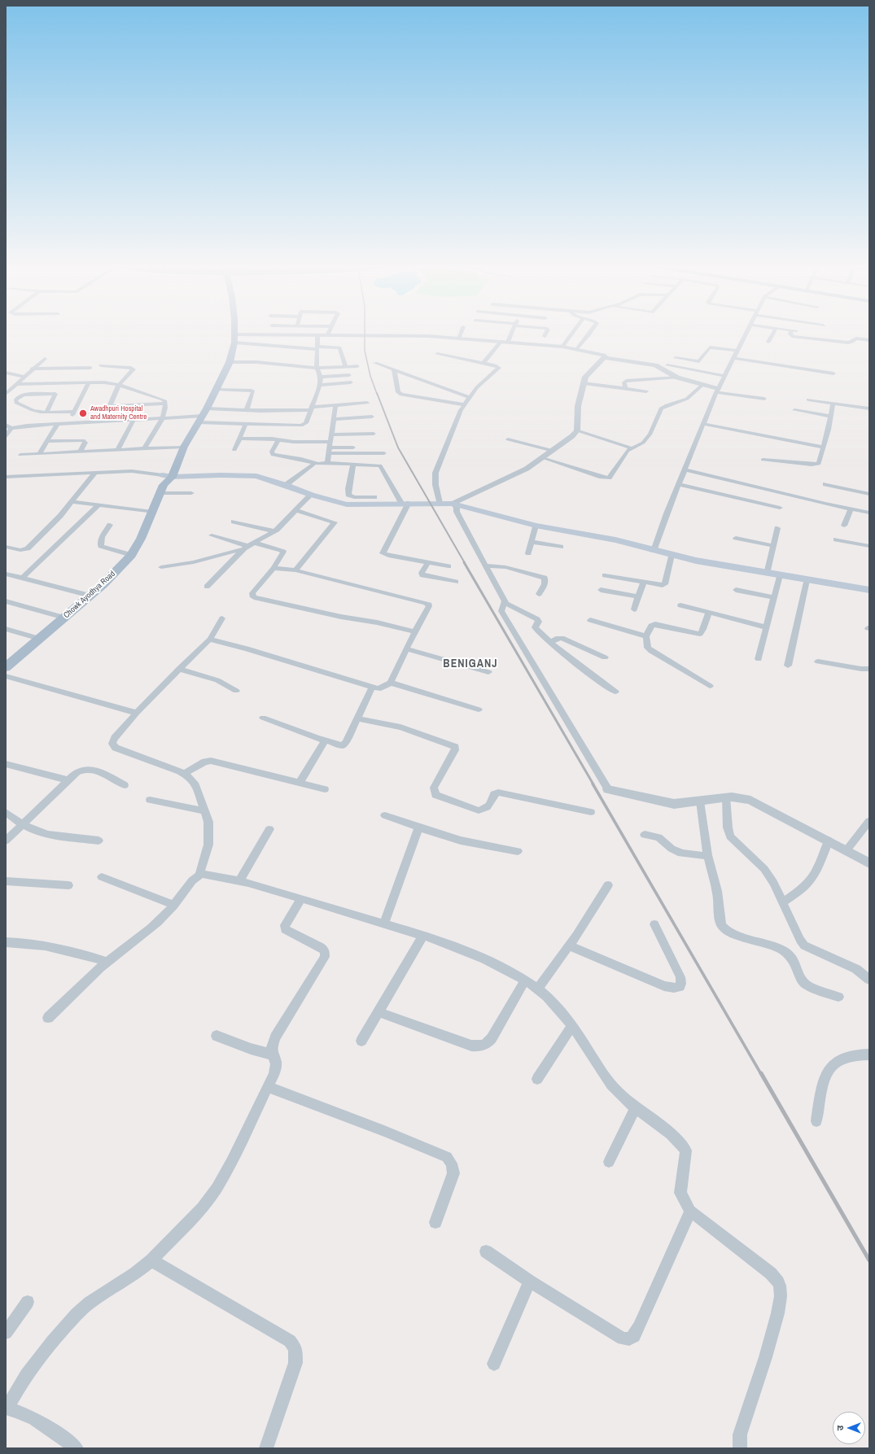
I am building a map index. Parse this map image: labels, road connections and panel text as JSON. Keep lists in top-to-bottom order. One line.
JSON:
{"streets":{"main road":["Chowk Ayodhya Road"]},"districts":["BENIGANJ"],"places":["Awadhpuri Hospital and Maternity Centre"],"north":"left"}
